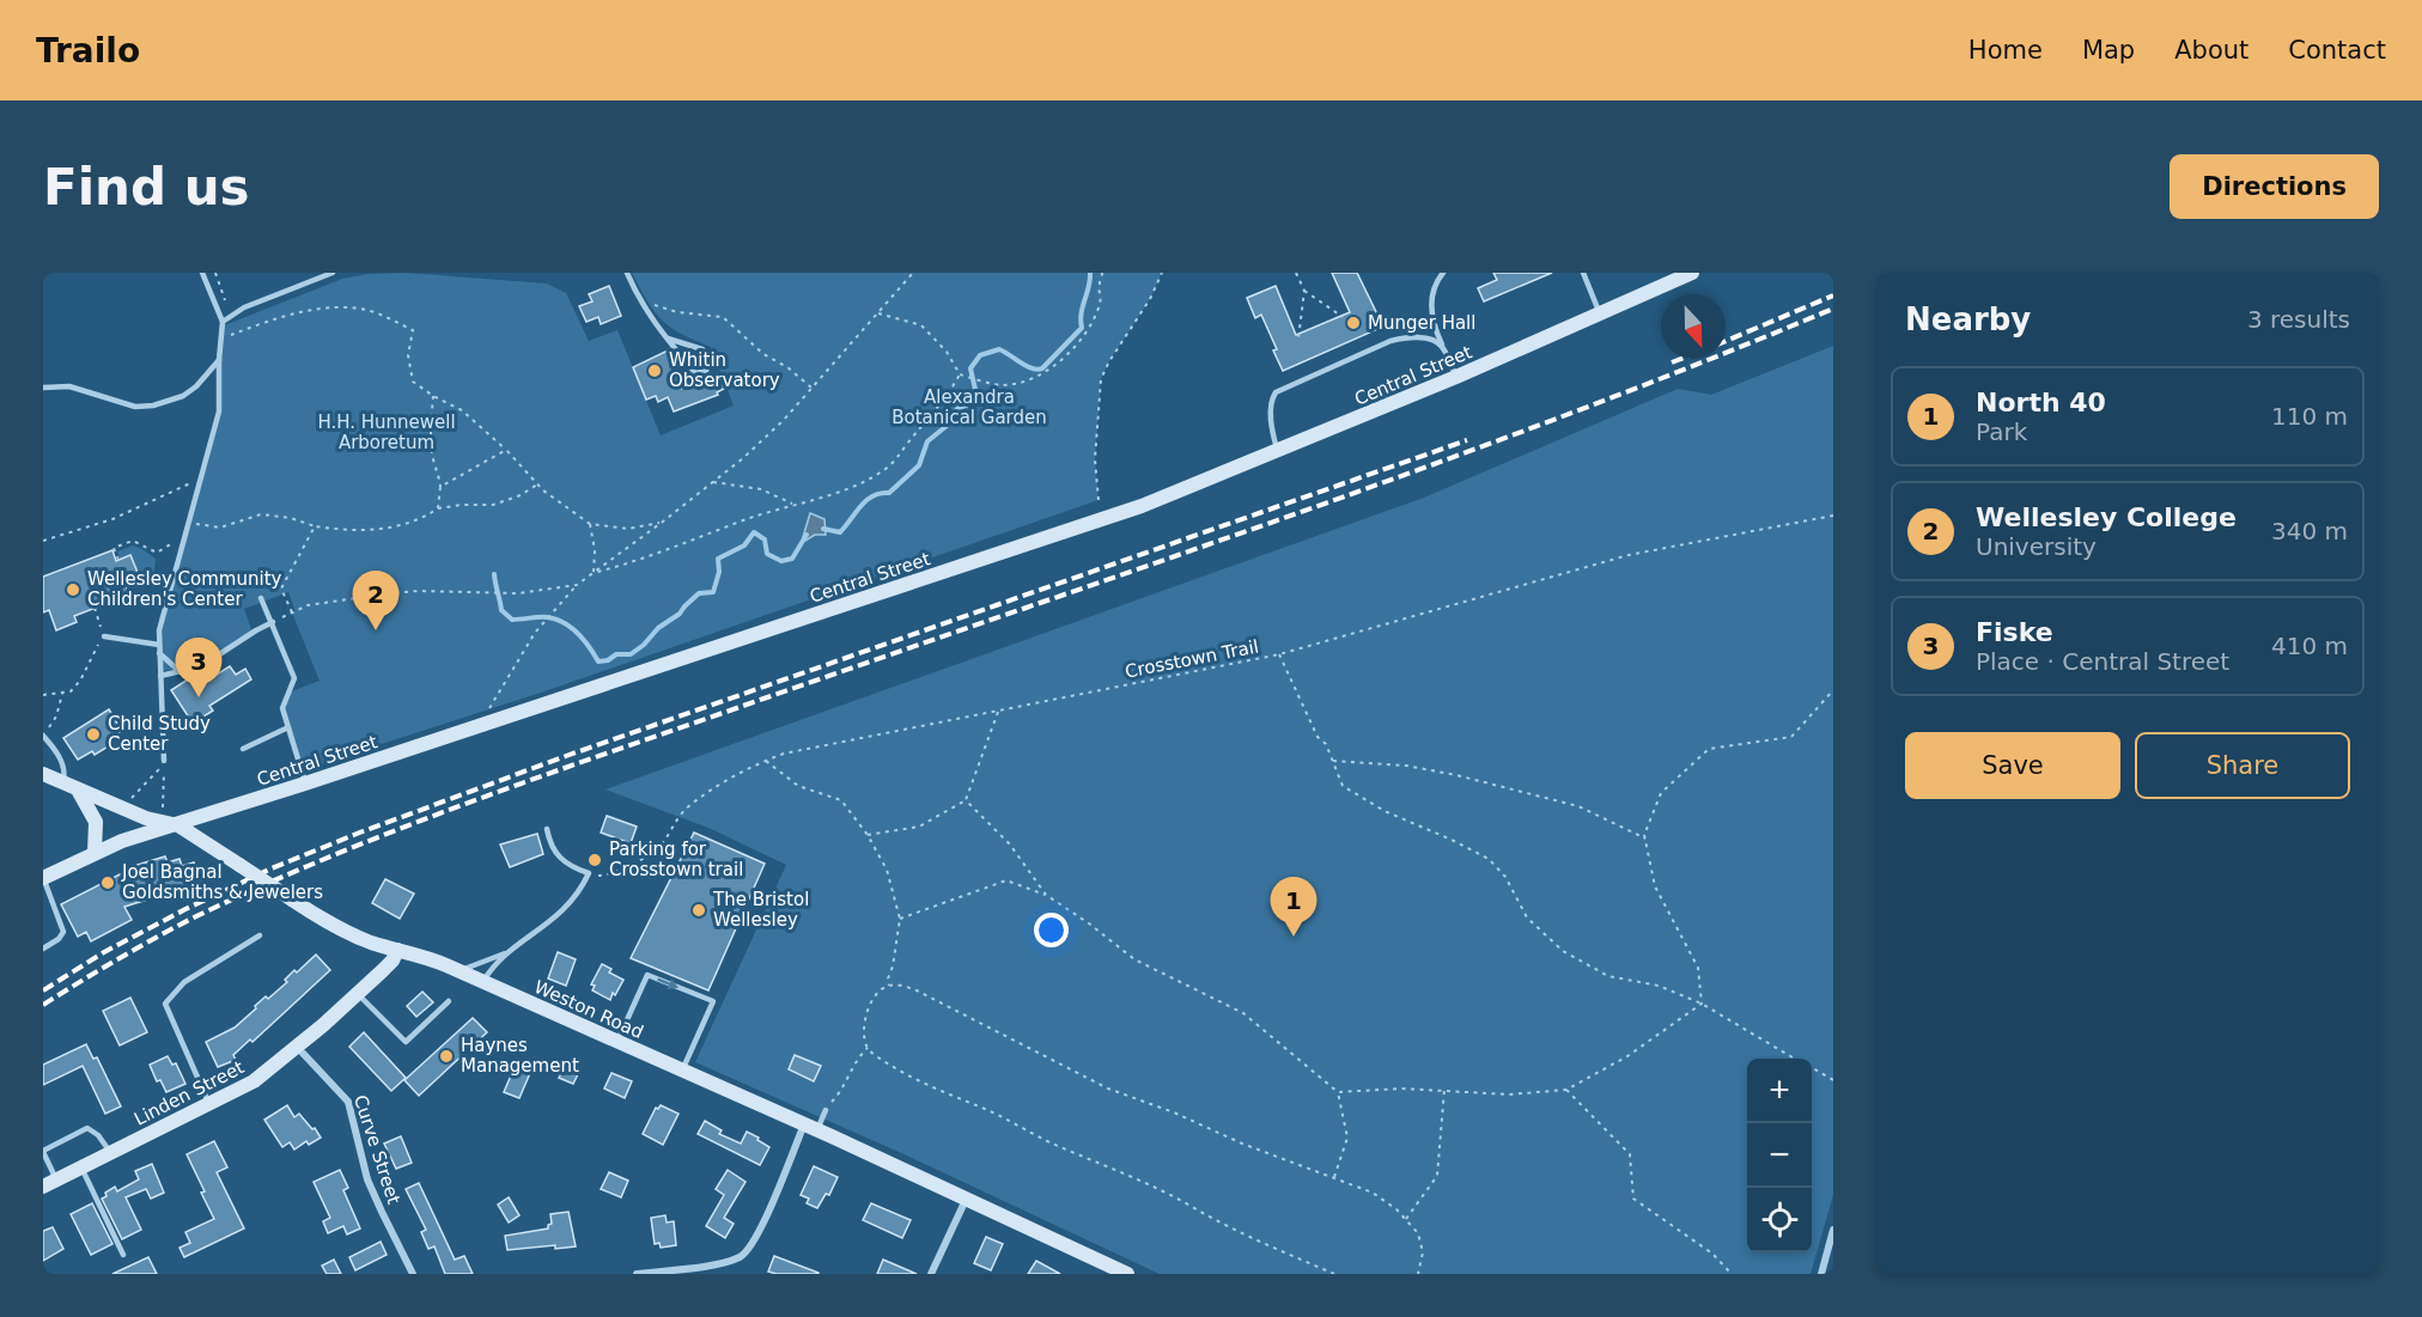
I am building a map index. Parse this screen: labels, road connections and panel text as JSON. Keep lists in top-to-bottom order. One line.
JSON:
{"streets":{"main road":["Central Street","Weston Road","Linden Street"],"street":["Curve Street"],"path":["Crosstown Trail"]},"crossings":[["Central Street","Weston Road"],["Weston Road","Linden Street"],["Linden Street","Curve Street"]],"parks":["Alexandra Botanical Garden","H.H. Hunnewell Arboretum"],"places":["Munger Hall","Whitin Observatory","Wellesley Community Children's Center","Child Study Center","Parking for Crosstown trail","Joel Bagnal Goldsmiths & Jewelers","The Bristol Wellesley","Haynes Management"],"north":"bottom","page":{"header":"Trailo","nav":["Home","Map","About","Contact"],"buttons":["Directions",["Save","Share"]],"title":"Find us","heading":["Nearby","3 results"],"list":[{"mark":"1","name":"North 40","note":"Park","value":"110 m"},{"mark":"2","name":"Wellesley College","note":"University","value":"340 m"},{"mark":"3","name":"Fiske","note":"Place · Central Street","value":"410 m"}],"pins":["2","3","1"],"map_buttons":["+","−"]}}
